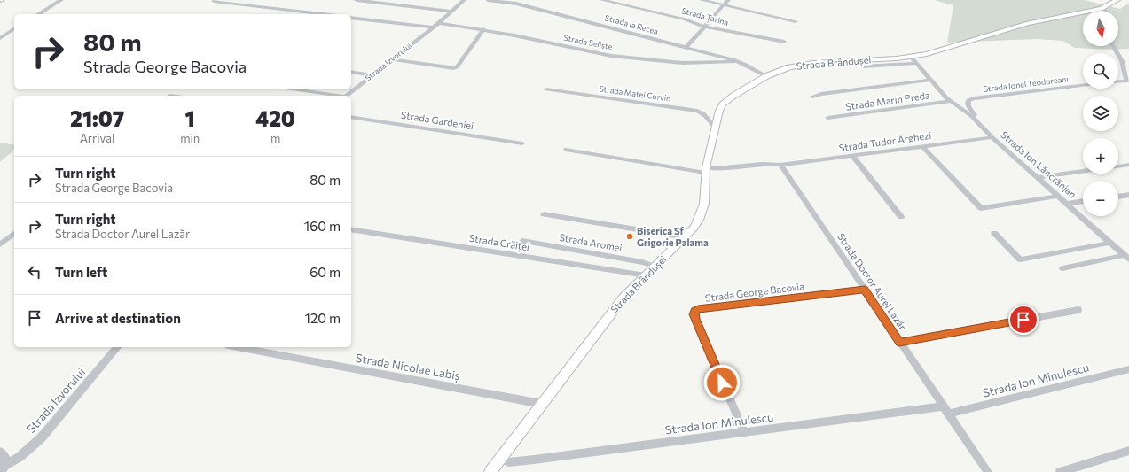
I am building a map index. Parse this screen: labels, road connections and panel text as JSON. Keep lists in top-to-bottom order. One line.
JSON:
{"streets":{"main road":["Strada Brândușei"],"street":["Strada Țarina","Strada la Recea","Strada Seliște","Strada Izvorului","Strada Ionel Teodoreanu","Strada Matei Corvin","Strada Marin Preda","Strada Gardeniei","Strada Tudor Arghezi","Strada Ion Lăncrănjan","Strada Crăiței","Strada Aromei","Strada Doctor Aurel Lazăr","Strada George Bacovia","Strada Nicolae Labiș","Strada Ion Minulescu"]},"crossings":[["Strada la Recea","Strada Seliște"],["Strada la Recea","Strada Brândușei"],["Strada Seliște","Strada Izvorului"],["Strada Brândușei","Strada Matei Corvin"],["Strada Brândușei","Strada Ion Lăncrănjan"],["Strada Brândușei","Strada Crăiței"],["Strada Brândușei","Strada Aromei"],["Strada Brândușei","Strada Nicolae Labiș"],["Strada Brândușei","Strada Ion Minulescu"],["Strada Ionel Teodoreanu","Strada Ion Lăncrănjan"],["Strada Marin Preda","Strada Ion Lăncrănjan"],["Strada Tudor Arghezi","Strada Ion Lăncrănjan"],["Strada Tudor Arghezi","Strada Doctor Aurel Lazăr"],["Strada Doctor Aurel Lazăr","Strada George Bacovia"],["Strada Doctor Aurel Lazăr","Strada Ion Minulescu"],["Strada George Bacovia","Strada Ion Minulescu"]],"places":["Biserica Sf Grigorie Palama"],"north":"bottom","page":{"map_buttons":["+","−"],"turn":["80 m","Strada George Bacovia"],"eta":["21:07","Arrival","1","min","420","m"],"list":[{"name":"Turn right","note":"Strada George Bacovia","value":"80 m"},{"name":"Turn right","note":"Strada Doctor Aurel Lazăr","value":"160 m"},{"name":"Turn left","value":"60 m"},{"name":"Arrive at destination","value":"120 m"}]}}
